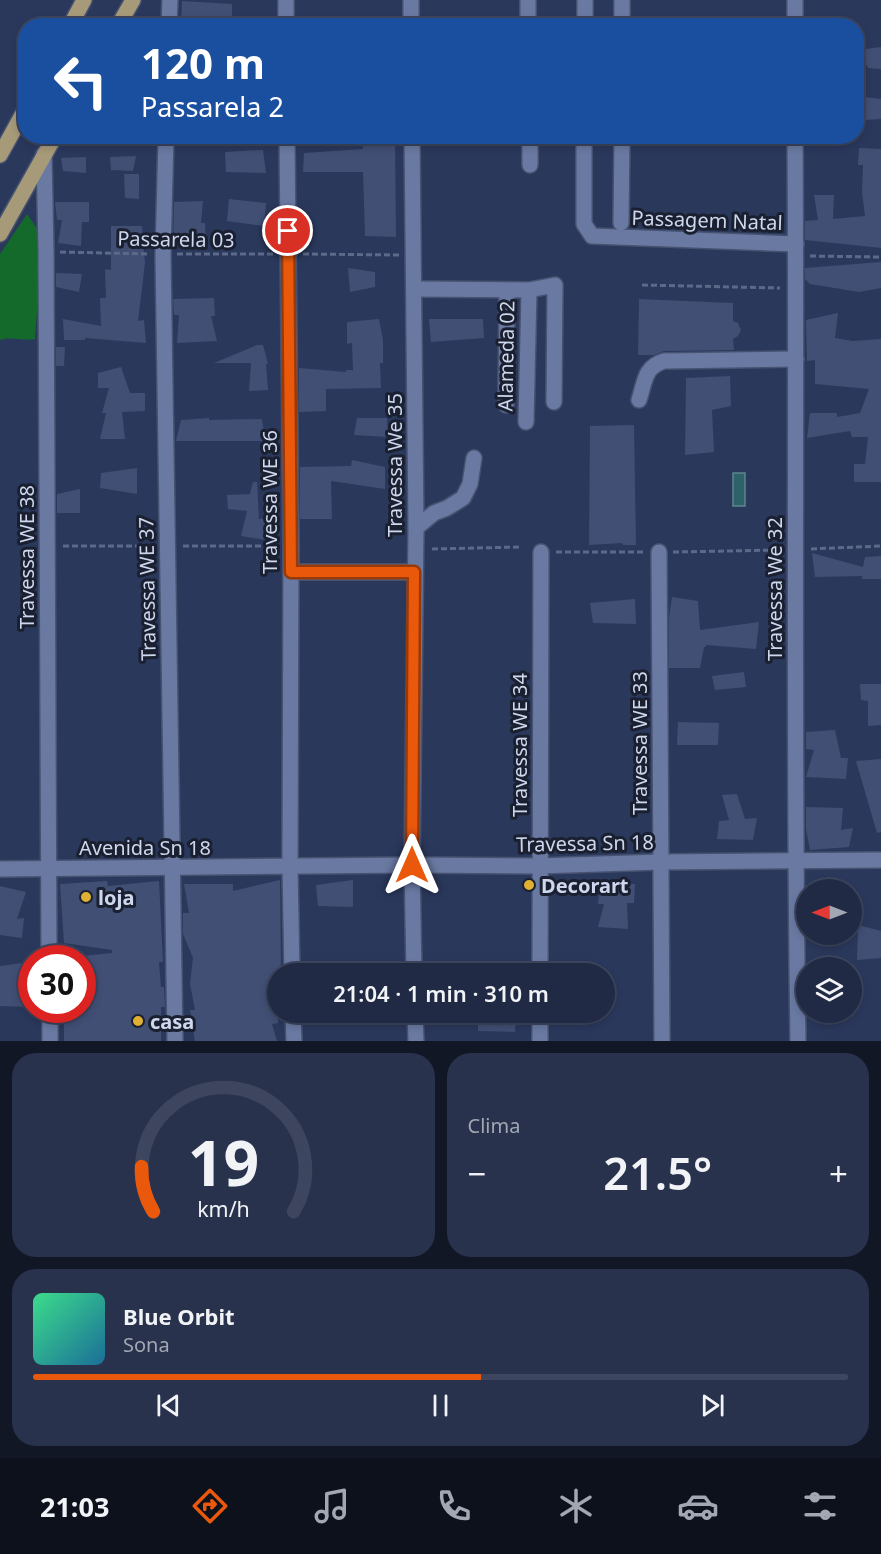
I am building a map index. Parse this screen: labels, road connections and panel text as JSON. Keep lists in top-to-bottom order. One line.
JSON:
{"streets":{"street":["Passagem Natal","Alameda 02","Travessa We 35","Travessa WE 36","Travessa WE 38","Travessa WE 37","Travessa We 32","Travessa WE 33","Travessa WE 34","Travessa Sn 18","Avenida Sn 18"],"path":["Passarela 03"]},"crossings":[["Passagem Natal","Travessa We 32"],["Passarela 03","Travessa We 35"],["Passarela 03","Travessa WE 36"],["Passarela 03","Travessa WE 38"],["Passarela 03","Travessa WE 37"],["Travessa We 35","Travessa Sn 18"],["Travessa WE 36","Travessa Sn 18"],["Travessa WE 36","Avenida Sn 18"],["Travessa WE 38","Avenida Sn 18"],["Travessa WE 37","Avenida Sn 18"],["Travessa We 32","Travessa Sn 18"],["Travessa WE 33","Travessa Sn 18"],["Travessa WE 34","Travessa Sn 18"],["Travessa Sn 18","Avenida Sn 18"]],"places":["Decorart","loja","casa"],"north":"left","page":{"turn":["120 m","Passarela 2"],"limit":"30","trip":"21:04 · 1 min · 310 m","tile":"Clima","heat":["−","21.5°","+"],"song":["Blue Orbit","Sona"],"tabs":"21:03","gauge":["19","km/h"]}}
